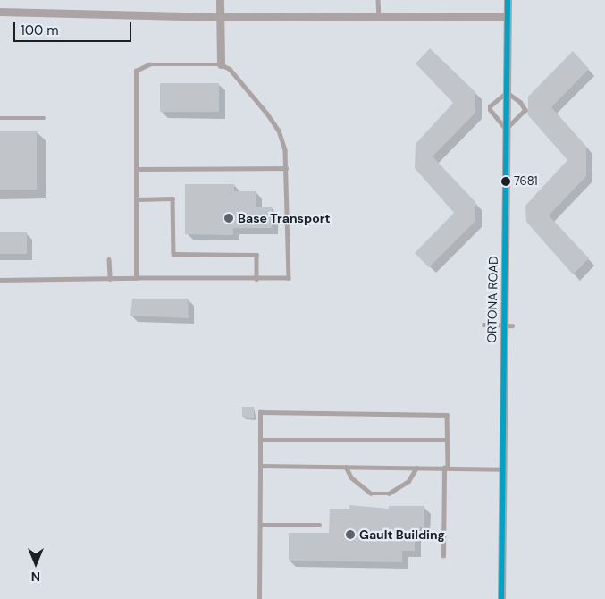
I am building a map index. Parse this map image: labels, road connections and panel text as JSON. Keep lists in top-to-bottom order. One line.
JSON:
{"streets":{"street":["ORTONA ROAD"]},"places":["7681","Base Transport","Gault Building"],"scale_bar":"100 m","north":"bottom"}
